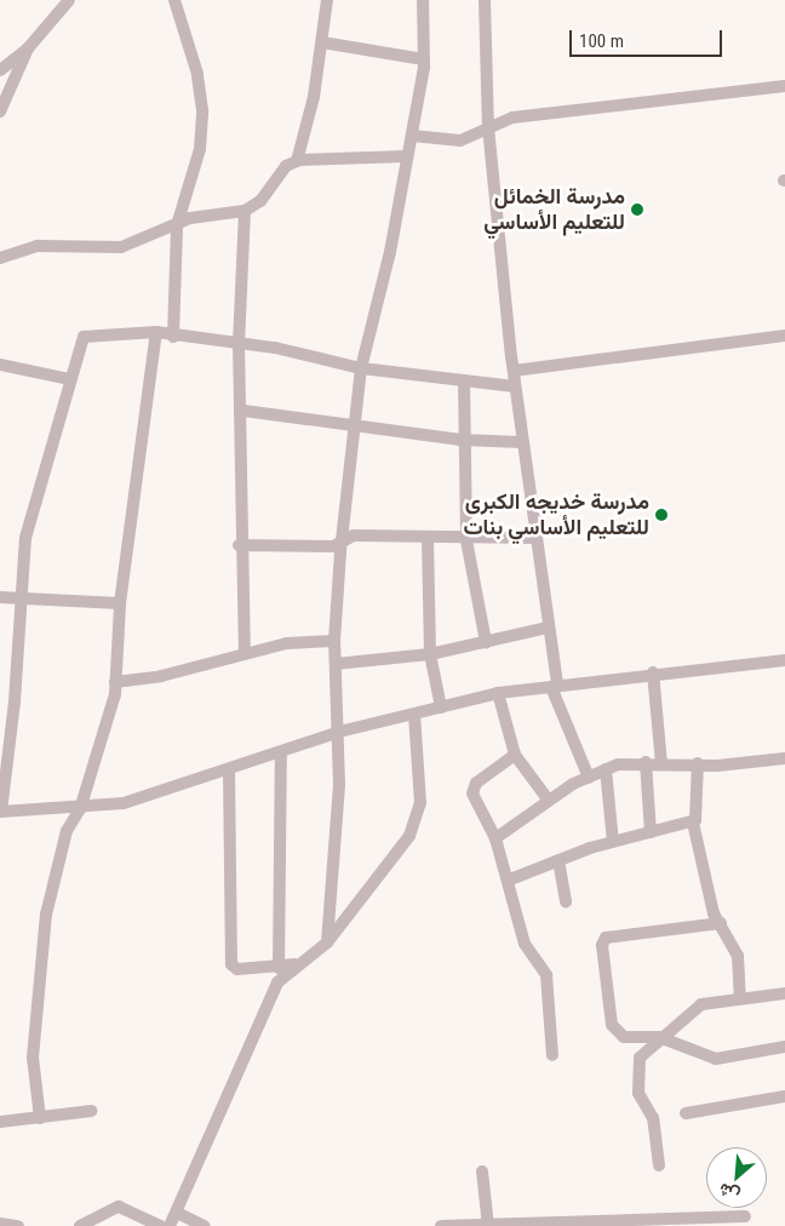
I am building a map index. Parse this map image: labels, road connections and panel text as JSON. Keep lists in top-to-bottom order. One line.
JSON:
{"places":["مدرسة الخمائل للتعليم الأساسي","مدرسة خديجه الكبرى للتعليم الأساسي بنات"],"scale_bar":"100 m","north":"bottom left"}
